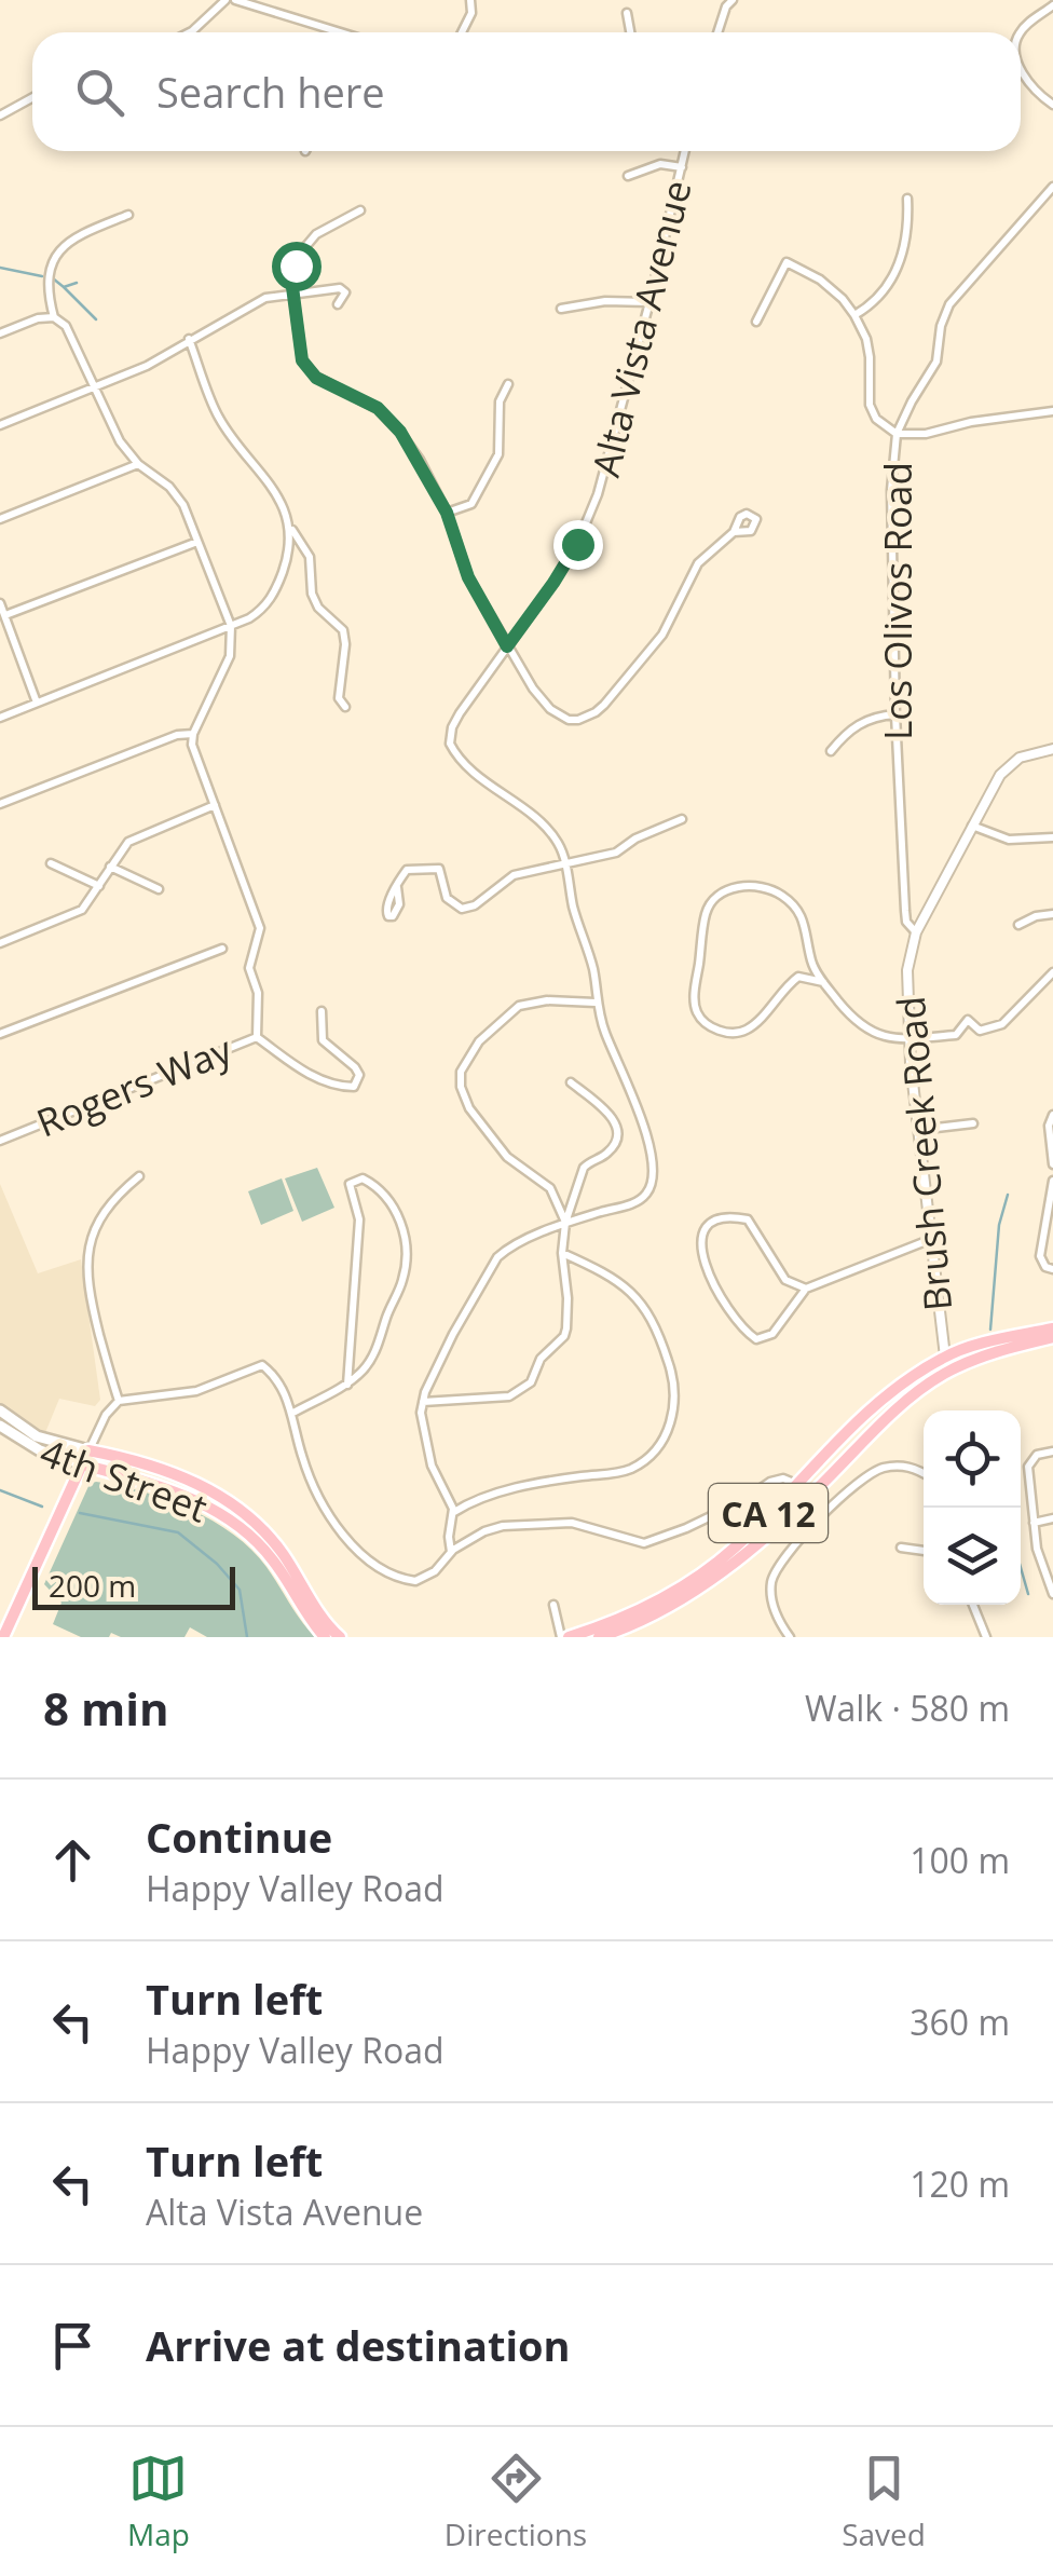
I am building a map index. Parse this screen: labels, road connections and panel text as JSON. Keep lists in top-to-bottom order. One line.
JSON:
{"streets":{"main road":["4th Street","CA 12"],"street":["Alta Vista Avenue","Los Olivos Road","Rogers Way","Brush Creek Road"]},"crossings":[["Los Olivos Road","Brush Creek Road"],["Brush Creek Road","CA 12"]],"scale_bar":"200 m","page":{"search":"Search here","scale":"200 m","heading":["8 min","Walk · 580 m"],"list":[["Continue","Happy Valley Road","100 m"],["Turn left","Happy Valley Road","360 m"],["Turn left","Alta Vista Avenue","120 m"],"Arrive at destination"],"nav":["Map","Directions","Saved"]}}
